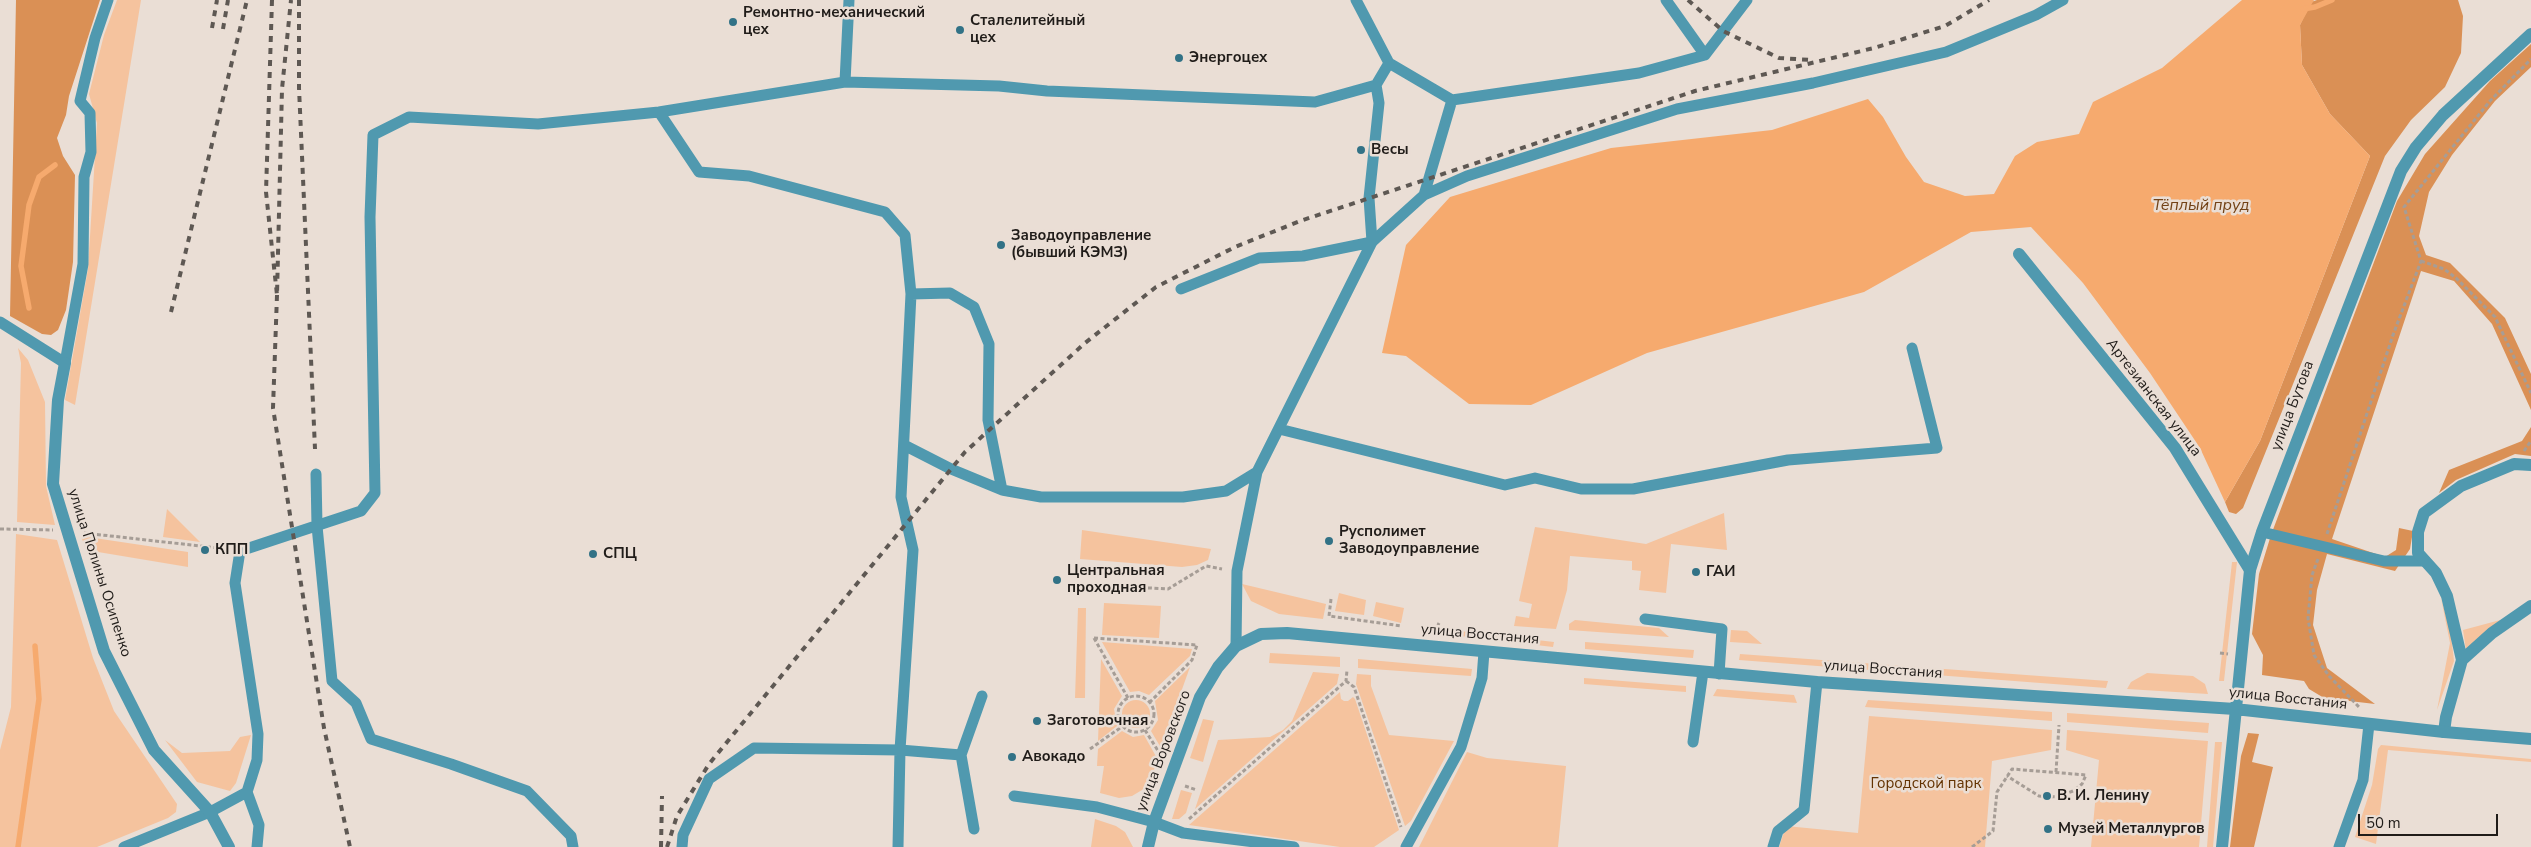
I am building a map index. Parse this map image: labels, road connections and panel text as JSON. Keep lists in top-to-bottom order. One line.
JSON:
{"streets":{"street":["Артезианская улица","улица Бутова","улица Полины Осипенко","улица Восстания","улица Воровского"]},"crossings":[["Артезианская улица","улица Бутова"],["улица Бутова","улица Восстания"],["улица Восстания","улица Воровского"]],"water":["Тёплый пруд"],"parks":["Городской парк"],"places":["Ремонтно-механический цех","Сталелитейный цех","Энергоцех","Весы","Заводоуправление (бывший КЭМЗ)","Русполимет Заводоуправление","КПП","СПЦ","ГАИ","Центральная проходная","Заготовочная","Авокадо","В. И. Ленину","Музей Металлургов"],"scale_bar":"50 m"}
